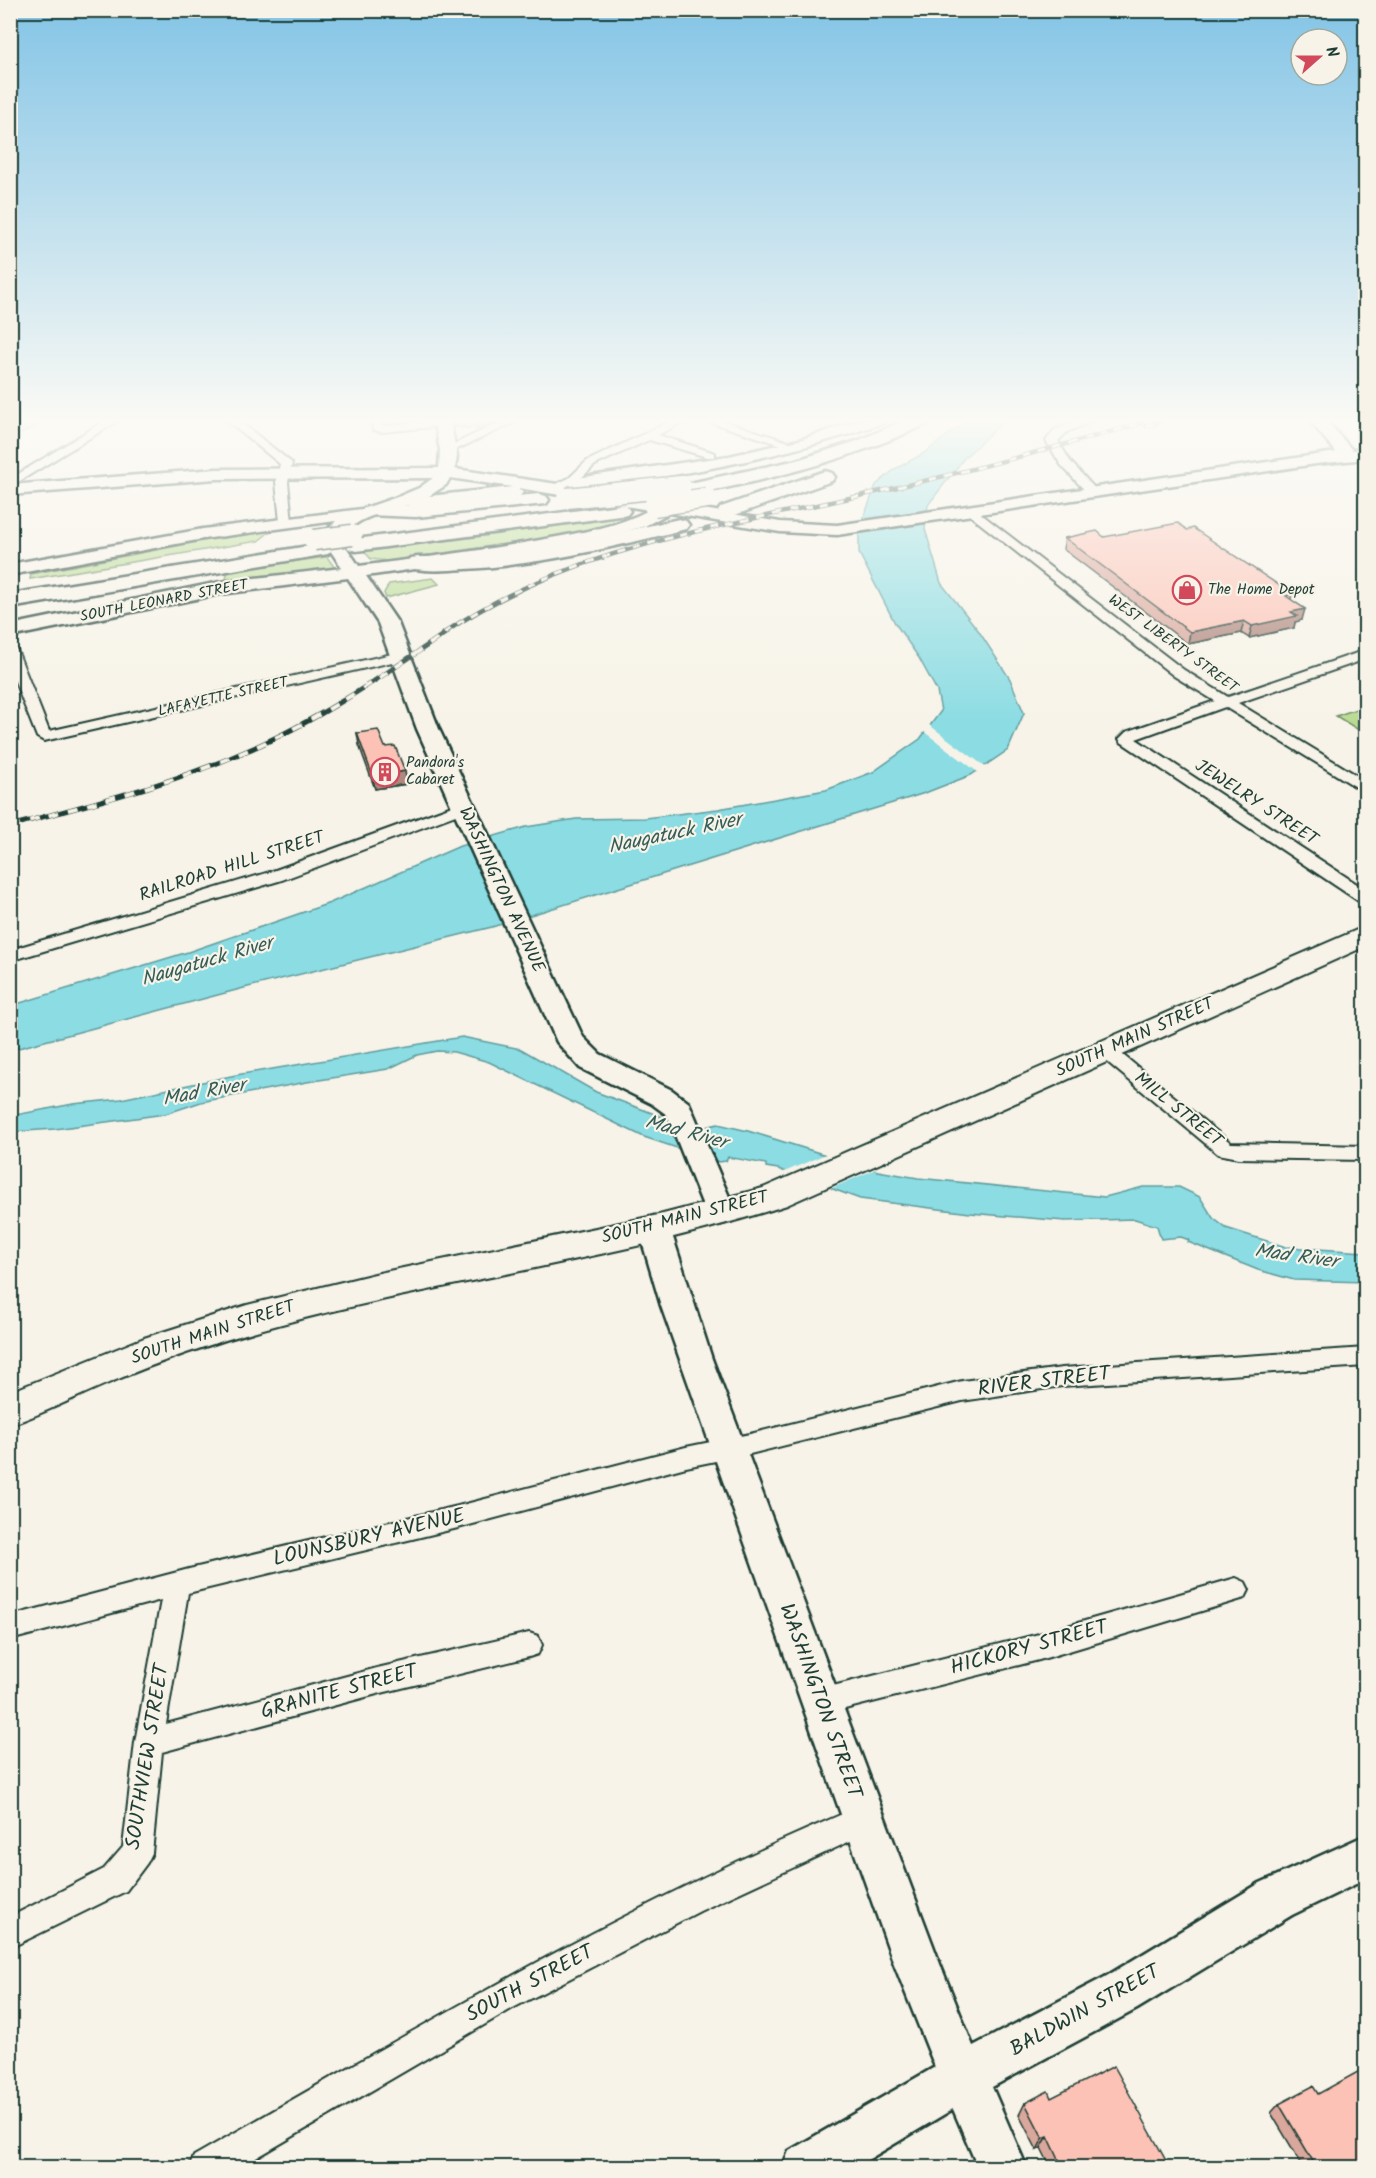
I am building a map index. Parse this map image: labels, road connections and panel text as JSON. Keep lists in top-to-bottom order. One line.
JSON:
{"streets":{"main road":["SOUTH LEONARD STREET","WASHINGTON AVENUE","SOUTH MAIN STREET","WASHINGTON STREET","BALDWIN STREET"],"street":["WEST LIBERTY STREET","LAFAYETTE STREET","JEWELRY STREET","RAILROAD HILL STREET","MILL STREET","RIVER STREET","LOUNSBURY AVENUE","HICKORY STREET","GRANITE STREET","SOUTHVIEW STREET","SOUTH STREET"]},"crossings":[["SOUTH LEONARD STREET","WASHINGTON AVENUE"],["WEST LIBERTY STREET","JEWELRY STREET"],["LAFAYETTE STREET","WASHINGTON AVENUE"],["RAILROAD HILL STREET","WASHINGTON AVENUE"],["WASHINGTON AVENUE","SOUTH MAIN STREET"],["SOUTH MAIN STREET","MILL STREET"],["SOUTH MAIN STREET","WASHINGTON STREET"],["RIVER STREET","LOUNSBURY AVENUE"],["RIVER STREET","WASHINGTON STREET"],["LOUNSBURY AVENUE","WASHINGTON STREET"],["LOUNSBURY AVENUE","SOUTHVIEW STREET"],["HICKORY STREET","WASHINGTON STREET"],["GRANITE STREET","SOUTHVIEW STREET"],["WASHINGTON STREET","SOUTH STREET"],["WASHINGTON STREET","BALDWIN STREET"]],"water":["Naugatuck River","Mad River"],"places":{"shop":["The Home Depot"],"building":["Pandora's Cabaret"]},"north":"right"}
